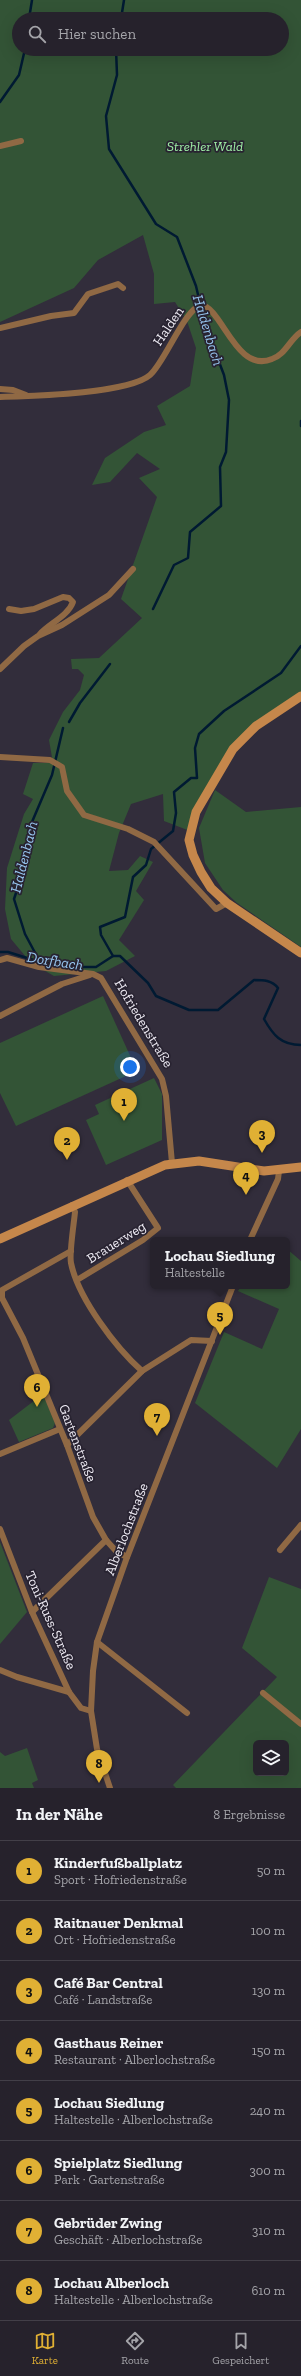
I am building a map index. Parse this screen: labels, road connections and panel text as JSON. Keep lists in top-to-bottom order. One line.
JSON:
{"streets":{"street":["Halden","Hofriedenstraße","Brauerweg","Gartenstraße","Alberlochstraße","Toni-Russ-Straße"]},"crossings":[["Gartenstraße","Alberlochstraße"],["Alberlochstraße","Toni-Russ-Straße"]],"water":["Haldenbach","Dorfbach"],"parks":["Strehler Wald"],"page":{"search":"Hier suchen","pins":["1","3","2","4","5","6","7","8"],"popup":["Lochau Siedlung","Haltestelle"],"heading":["In der Nähe","8 Ergebnisse"],"list":[{"mark":"1","name":"Kinderfußballplatz","note":"Sport · Hofriedenstraße","value":"50 m"},{"mark":"2","name":"Raitnauer Denkmal","note":"Ort · Hofriedenstraße","value":"100 m"},{"mark":"3","name":"Café Bar Central","note":"Café · Landstraße","value":"130 m"},{"mark":"4","name":"Gasthaus Reiner","note":"Restaurant · Alberlochstraße","value":"150 m"},{"mark":"5","name":"Lochau Siedlung","note":"Haltestelle · Alberlochstraße","value":"240 m"},{"mark":"6","name":"Spielplatz Siedlung","note":"Park · Gartenstraße","value":"300 m"},{"mark":"7","name":"Gebrüder Zwing","note":"Geschäft · Alberlochstraße","value":"310 m"},{"mark":"8","name":"Lochau Alberloch","note":"Haltestelle · Alberlochstraße","value":"610 m"}],"nav":["Karte","Route","Gespeichert"]}}
